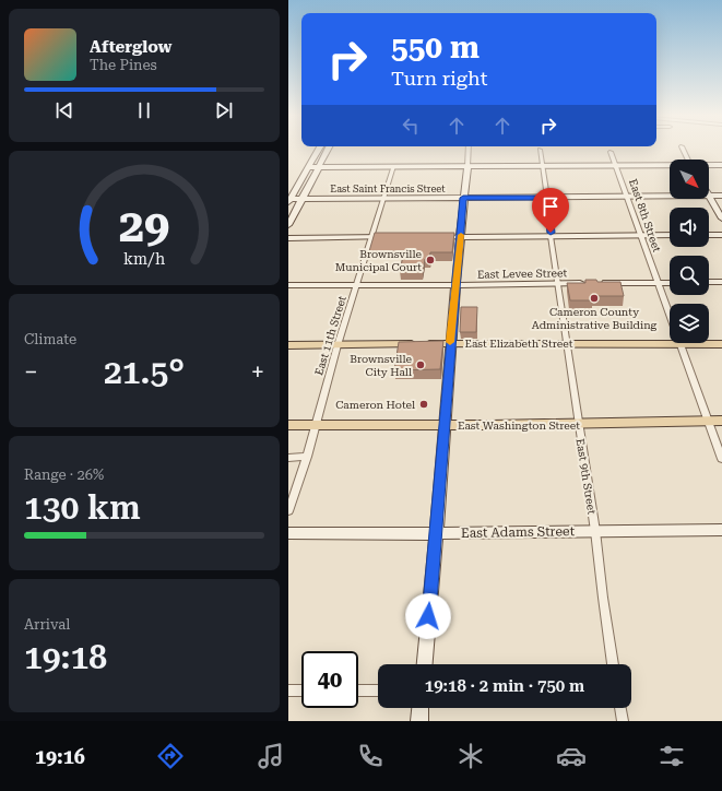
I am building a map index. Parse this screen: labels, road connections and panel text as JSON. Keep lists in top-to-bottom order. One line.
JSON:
{"streets":{"main road":["East Elizabeth Street","East Washington Street"],"street":["East Saint Francis Street","East 8th Street","East Levee Street","East 11th Street","East 9th Street","East Adams Street"]},"crossings":[["East Saint Francis Street","East 8th Street"],["East Saint Francis Street","East 11th Street"],["East Saint Francis Street","East 9th Street"],["East 8th Street","East Levee Street"],["East 8th Street","East Elizabeth Street"],["East 8th Street","East Washington Street"],["East Levee Street","East 11th Street"],["East Levee Street","East 9th Street"],["East 11th Street","East Elizabeth Street"],["East 11th Street","East Washington Street"],["East Elizabeth Street","East 9th Street"],["East Washington Street","East 9th Street"],["East 9th Street","East Adams Street"]],"places":["Brownsville Municipal Court","Cameron County Administrative Building","Brownsville City Hall","Cameron Hotel"],"north":"bottom right","page":{"turn":["550 m","Turn right"],"song":["Afterglow","The Pines"],"tile":["Climate",["Range · 26%","130 km"],["Arrival","19:18"]],"heat":["−","21.5°","+"],"limit":"40","trip":"19:18 · 2 min · 750 m","tabs":"19:16","gauge":["29","km/h"]}}
